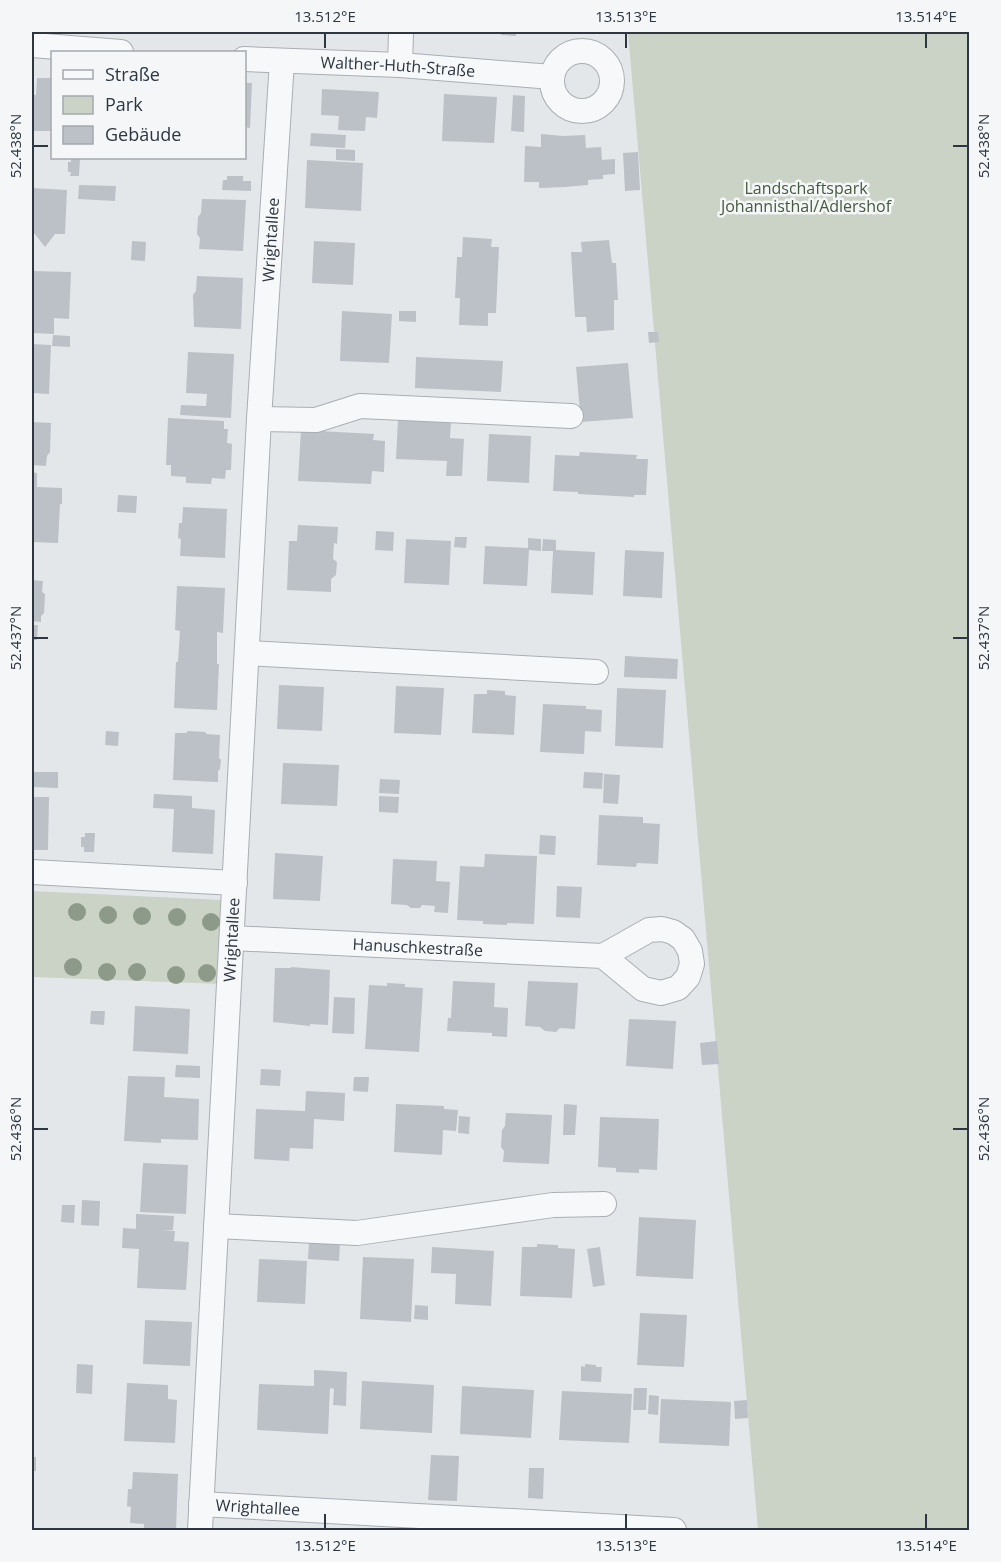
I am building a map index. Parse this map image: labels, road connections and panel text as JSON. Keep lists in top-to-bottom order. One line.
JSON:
{"streets":{"street":["Walther-Huth-Straße","Wrightallee","Hanuschkestraße"]},"crossings":[["Walther-Huth-Straße","Wrightallee"],["Wrightallee","Hanuschkestraße"]],"parks":["Landschaftspark Johannisthal/Adlershof"],"legend":["Straße","Park","Gebäude"],"coordinates":["13.512°E","13.513°E","13.514°E","52.438°N","52.437°N","52.436°N"]}
